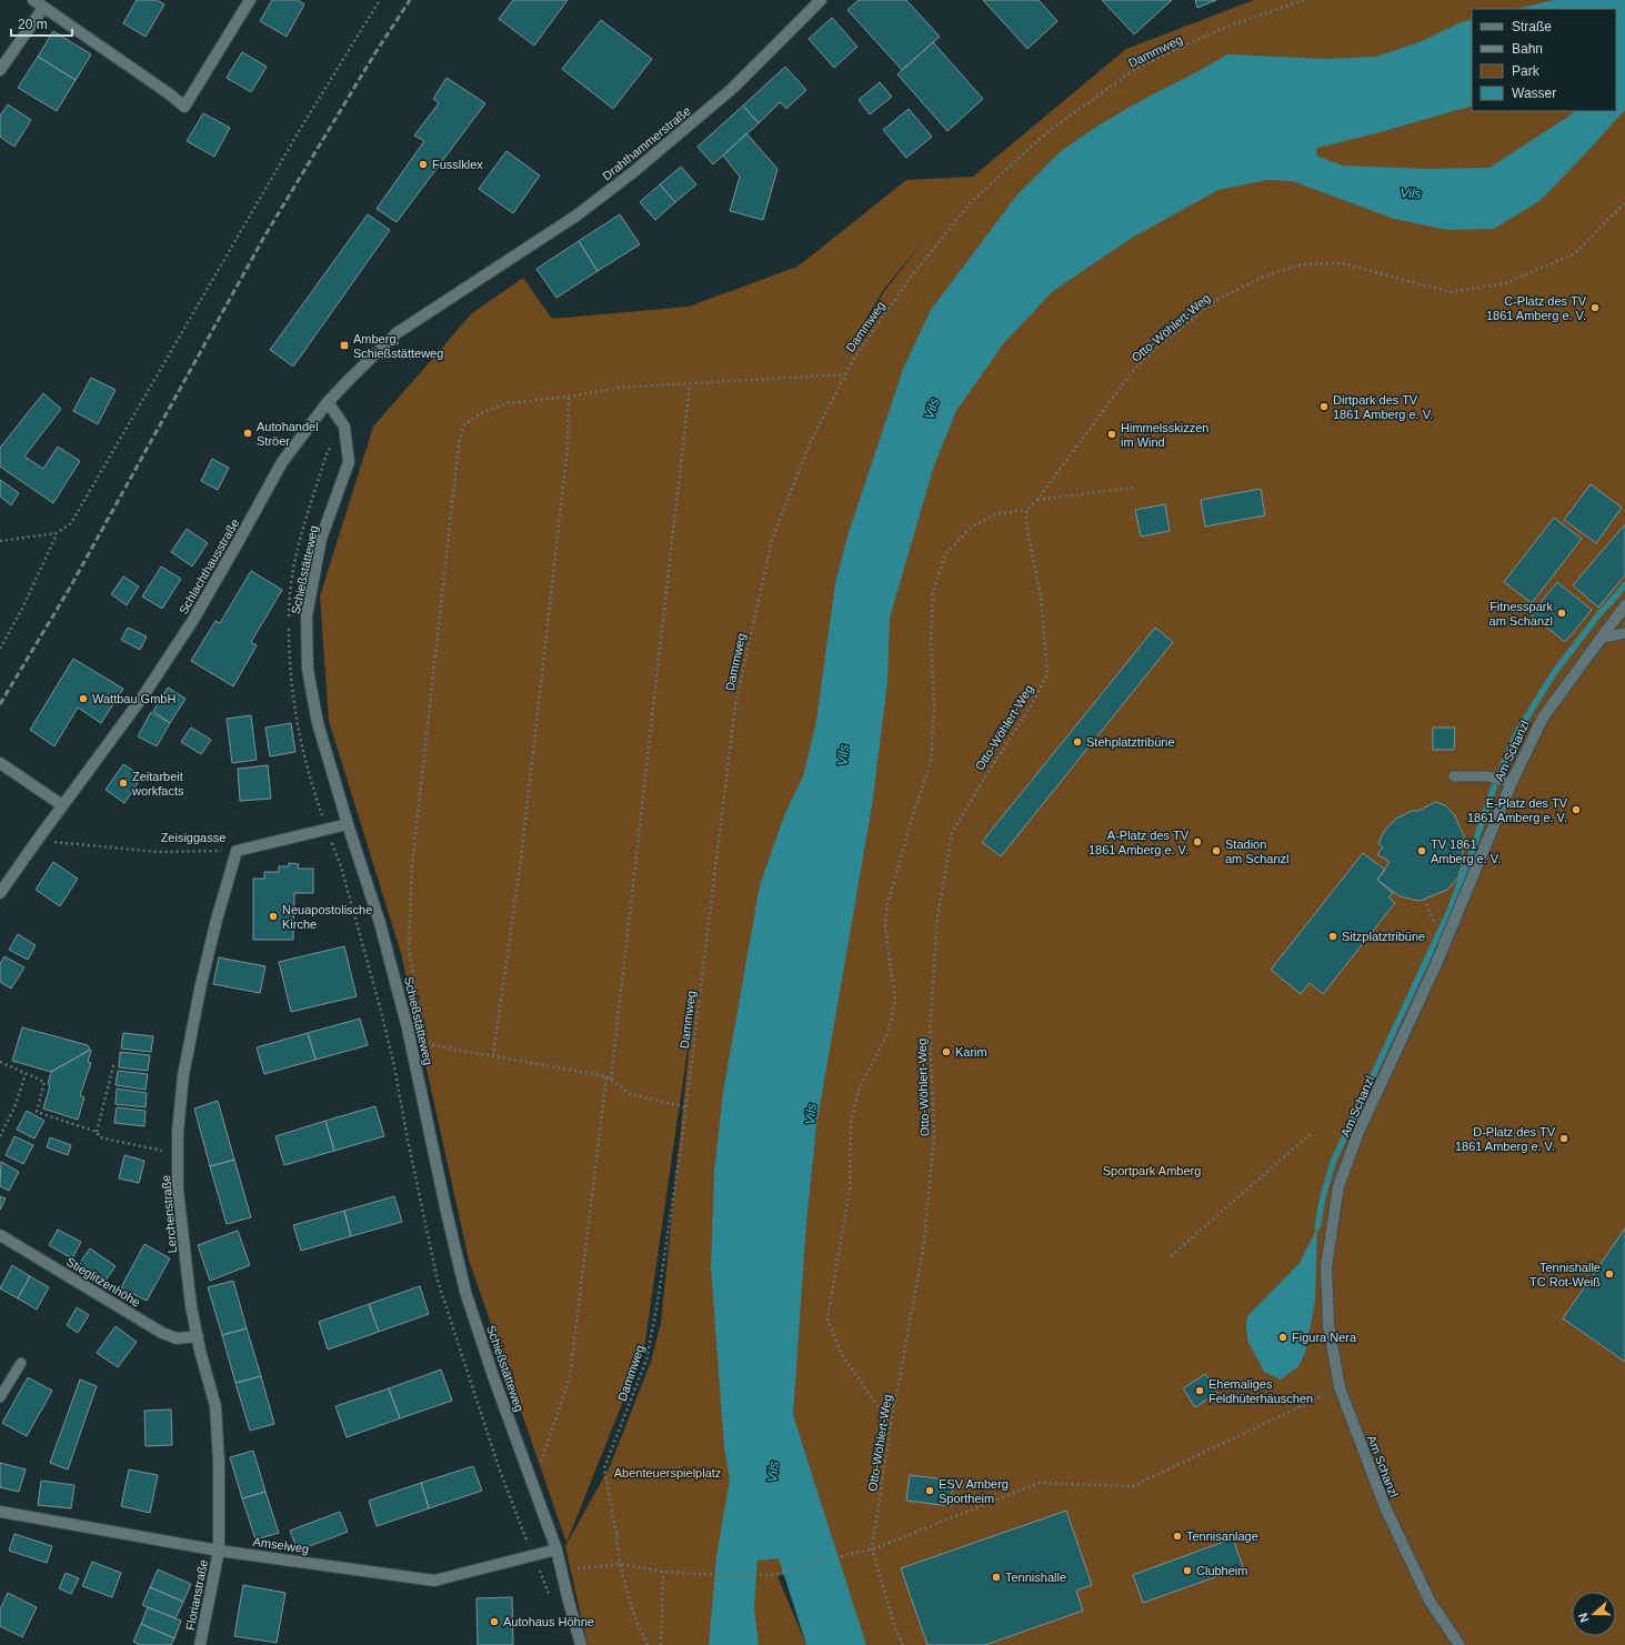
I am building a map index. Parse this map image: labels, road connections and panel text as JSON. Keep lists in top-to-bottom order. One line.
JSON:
{"streets":{"street":["Drahthammerstraße","Schlachthausstraße","Schießstätteweg","Am Schanzl","Zeisiggasse","Lerchenstraße","Stieglitzenhöhe","Amselweg","Florianstraße"],"path":["Dammweg","Otto-Wöhlert-Weg"]},"crossings":[["Drahthammerstraße","Schlachthausstraße"],["Schlachthausstraße","Schießstätteweg"],["Schlachthausstraße","Zeisiggasse"],["Schießstätteweg","Zeisiggasse"],["Schießstätteweg","Amselweg"],["Zeisiggasse","Lerchenstraße"],["Lerchenstraße","Stieglitzenhöhe"],["Lerchenstraße","Amselweg"],["Lerchenstraße","Florianstraße"],["Amselweg","Florianstraße"]],"water":["Vils"],"parks":["Sportpark Amberg","Abenteuerspielplatz"],"places":{"other":["Fusslklex","C-Platz des TV 1861 Amberg e. V.","Dirtpark des TV 1861 Amberg e. V.","Autohandel Ströer","Himmelsskizzen im Wind","Fitnesspark am Schanzl","Wattbau GmbH","Stehplatztribüne","Zeitarbeit workfacts","E-Platz des TV 1861 Amberg e. V.","A-Platz des TV 1861 Amberg e. V.","Stadion am Schanzl","TV 1861 Amberg e. V.","Neuapostolische Kirche","Sitzplatztribüne","Karim","D-Platz des TV 1861 Amberg e. V.","Tennishalle TC Rot-Weiß","Figura Nera","Ehemaliges Feldhüterhäuschen","ESV Amberg Sportheim","Tennisanlage","Clubheim","Tennishalle","Autohaus Höhne"],"transit":["Amberg, Schießstätteweg"]},"legend":["Straße","Bahn","Park","Wasser"],"scale_bar":"20 m","north":"left"}
